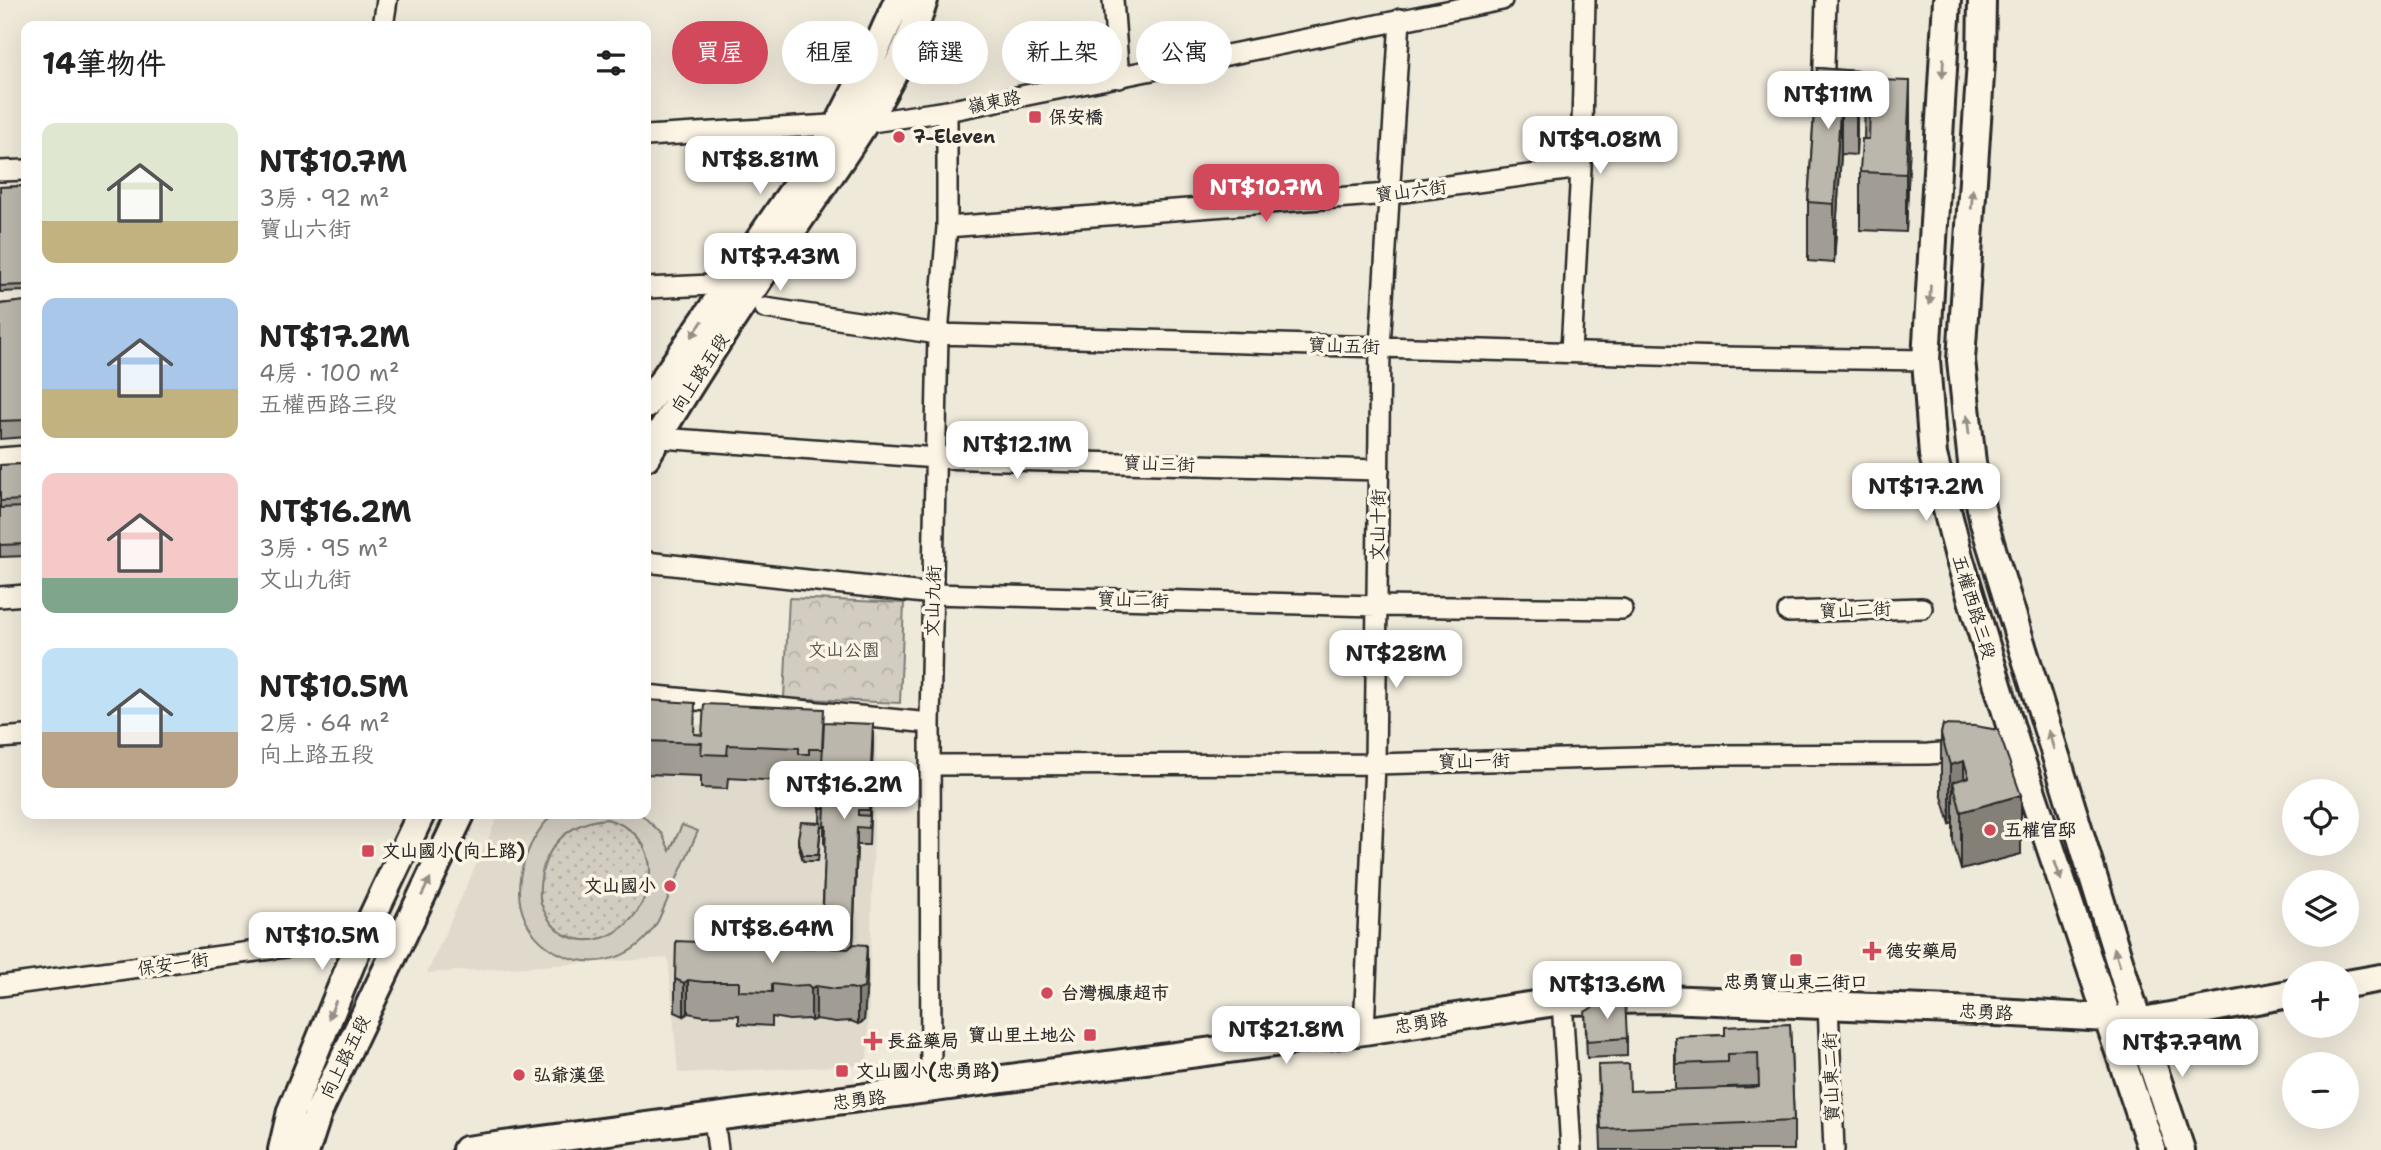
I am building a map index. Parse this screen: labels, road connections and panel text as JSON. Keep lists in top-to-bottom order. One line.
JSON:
{"streets":{"main road":["向上路五段","五權西路三段","忠勇路"],"street":["嶺東路","寶山六街","寶山五街","寶山三街","文山十街","寶山二街","文山九街","寶山一街","保安一街","寶山東二街"]},"crossings":[["嶺東路","向上路五段"],["嶺東路","文山十街"],["嶺東路","文山九街"],["寶山六街","文山十街"],["寶山六街","文山九街"],["寶山五街","文山十街"],["寶山五街","文山九街"],["寶山五街","五權西路三段"],["寶山三街","文山十街"],["寶山三街","文山九街"],["文山十街","寶山二街"],["文山十街","寶山一街"],["文山十街","忠勇路"],["寶山二街","文山九街"],["文山九街","寶山一街"],["文山九街","忠勇路"],["五權西路三段","寶山一街"],["五權西路三段","忠勇路"],["忠勇路","寶山東二街"]],"parks":["文山公園"],"places":{"transit":["保安橋","文山國小(向上路)","忠勇寶山東二街口","寶山里土地公","文山國小(忠勇路)"],"other":["7-Eleven","五權官邸","文山國小","台灣楓康超市","弘爺漢堡"],"health":["德安藥局","長益藥局"]},"page":{"chip":["買屋","租屋","篩選","新上架","公寓"],"heading":"14筆物件","price":["NT$11M","NT$9.08M","NT$8.81M","NT$10.7M","NT$7.43M","NT$12.1M","NT$17.2M","NT$28M","NT$16.2M","NT$8.64M","NT$10.5M","NT$13.6M","NT$21.8M","NT$7.79M"],"list":[{"name":"NT$10.7M","note":"3房 · 92 m² · 寶山六街"},{"name":"NT$17.2M","note":"4房 · 100 m² · 五權西路三段"},{"name":"NT$16.2M","note":"3房 · 95 m² · 文山九街"},{"name":"NT$10.5M","note":"2房 · 64 m² · 向上路五段"}],"map_buttons":["+","−"]}}
